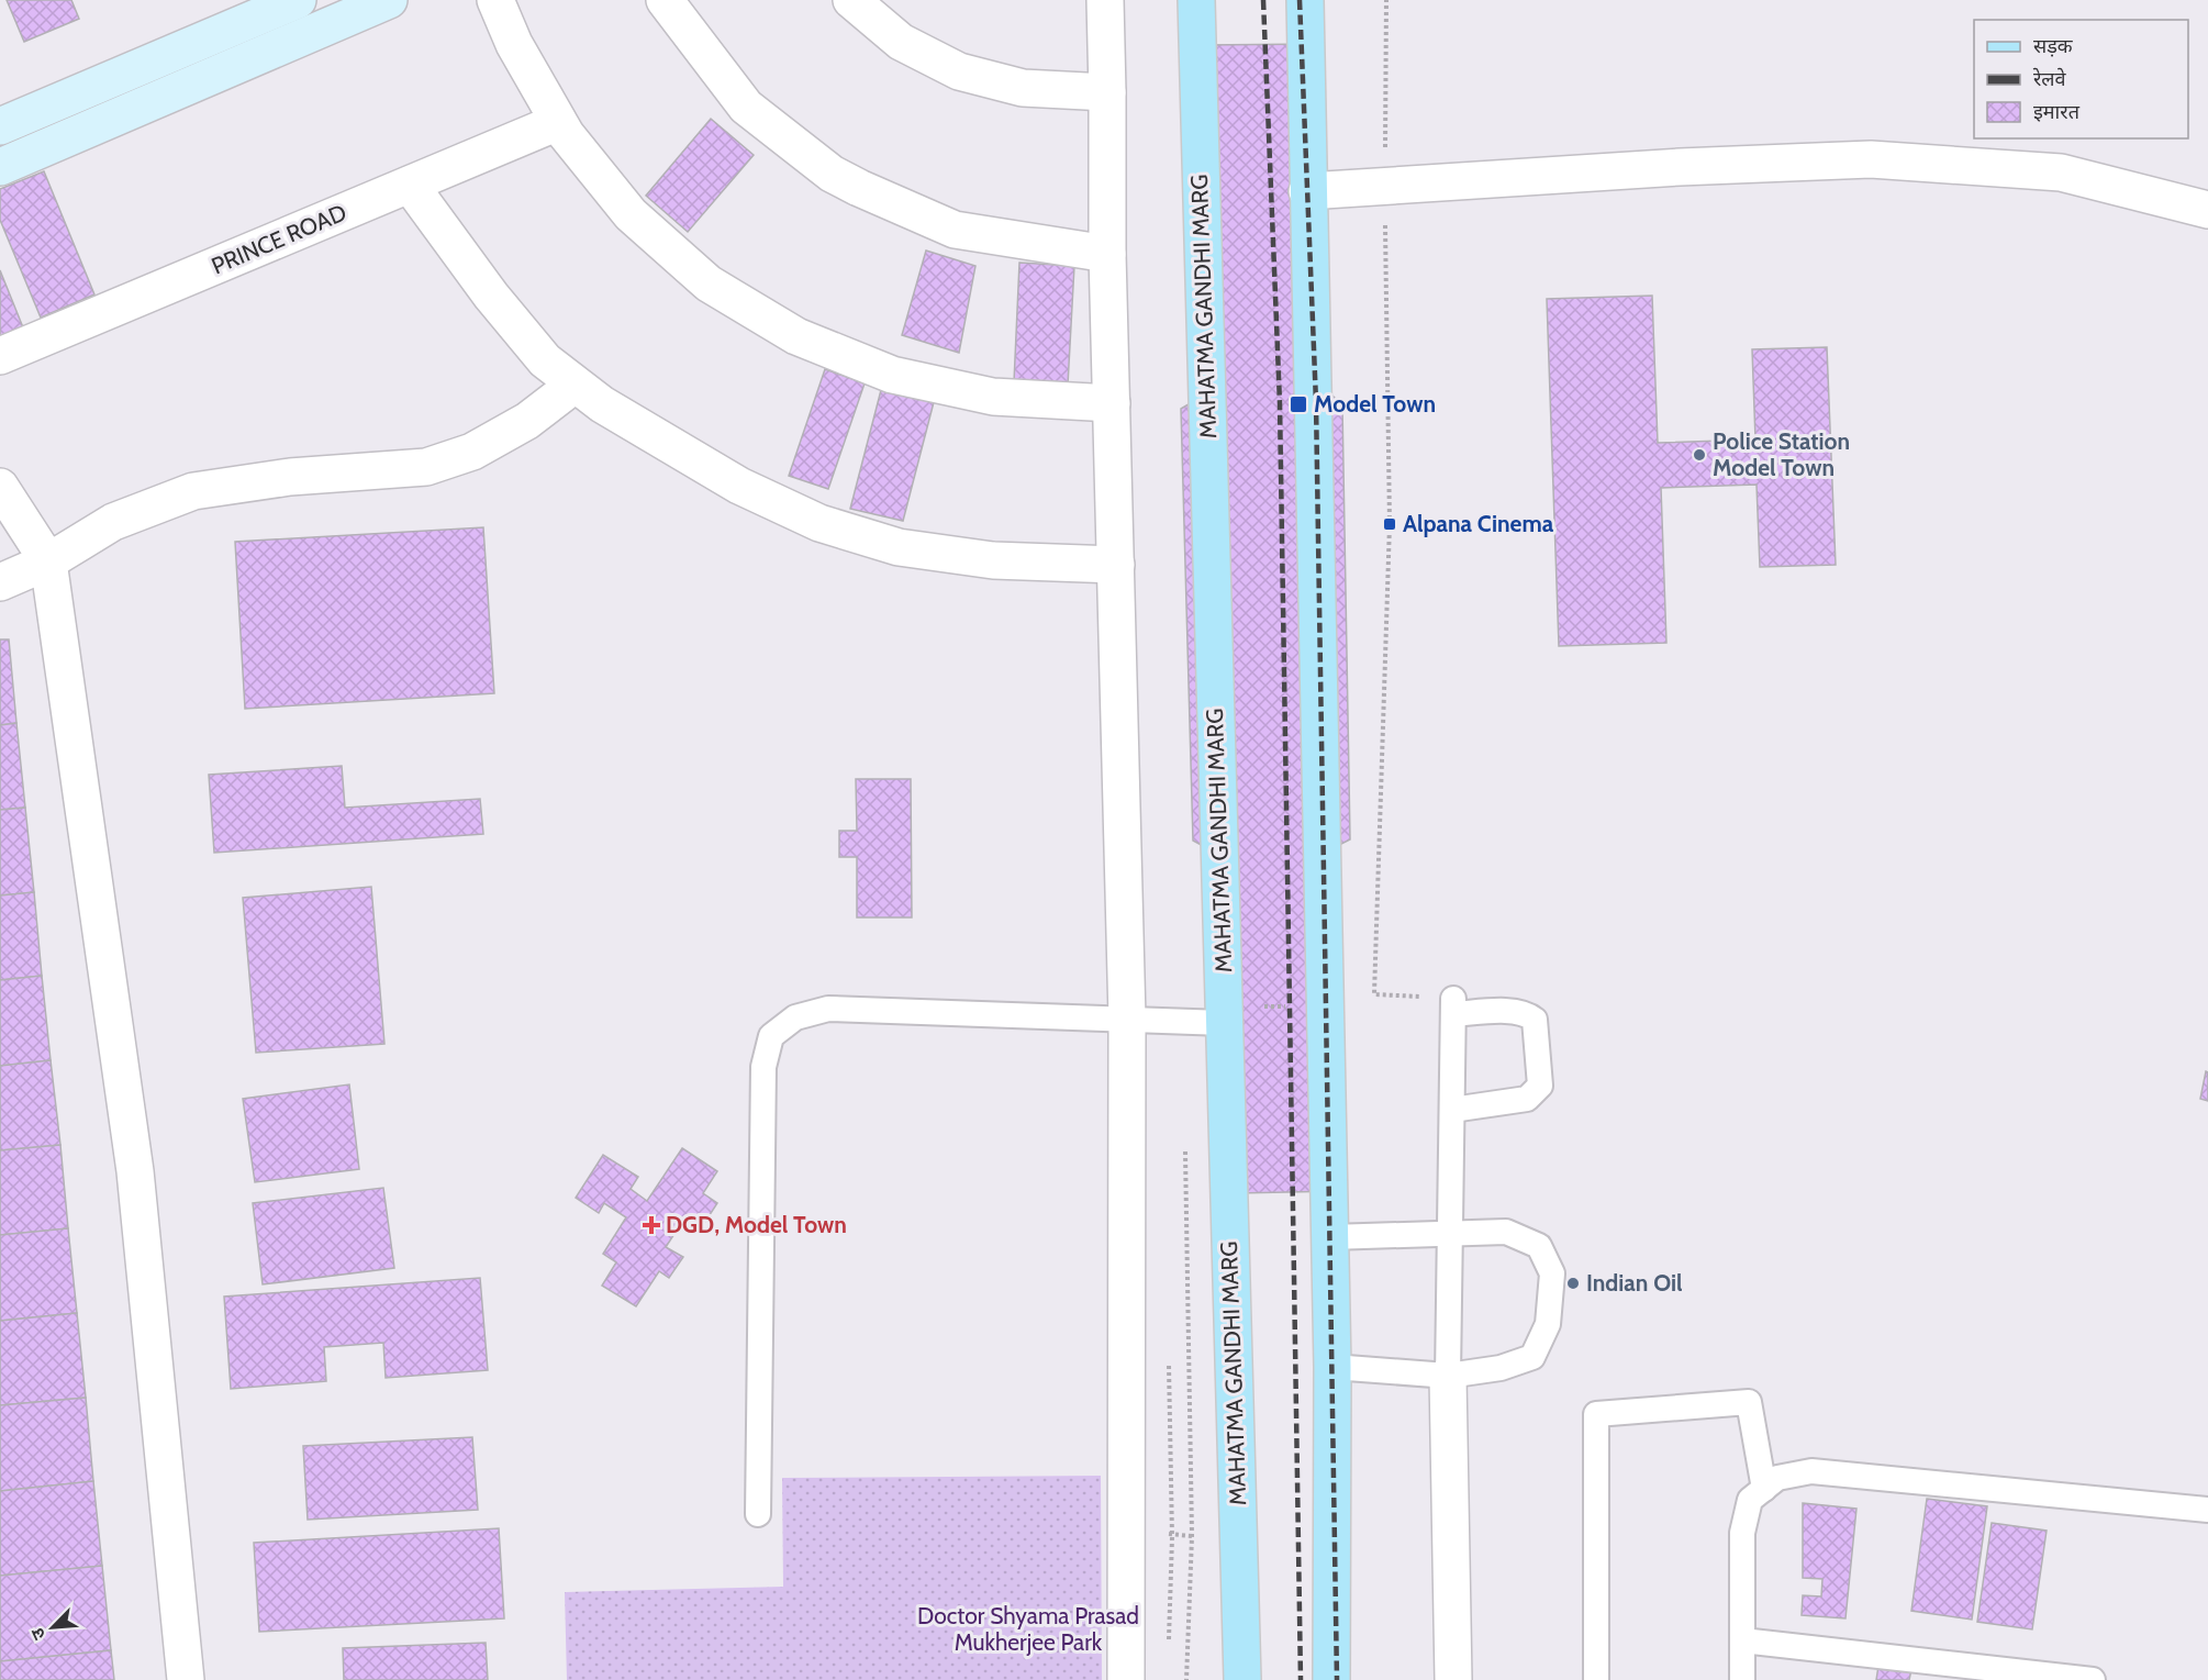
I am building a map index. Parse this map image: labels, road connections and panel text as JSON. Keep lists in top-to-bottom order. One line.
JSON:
{"streets":{"main road":["MAHATMA GANDHI MARG"],"street":["PRINCE ROAD"]},"parks":["Doctor Shyama Prasad Mukherjee Park"],"places":{"transit":["Model Town","Alpana Cinema"],"other":["Police Station Model Town","Indian Oil"],"health":["DGD, Model Town"]},"legend":["सड़क","रेलवे","इमारत"],"north":"bottom left"}
